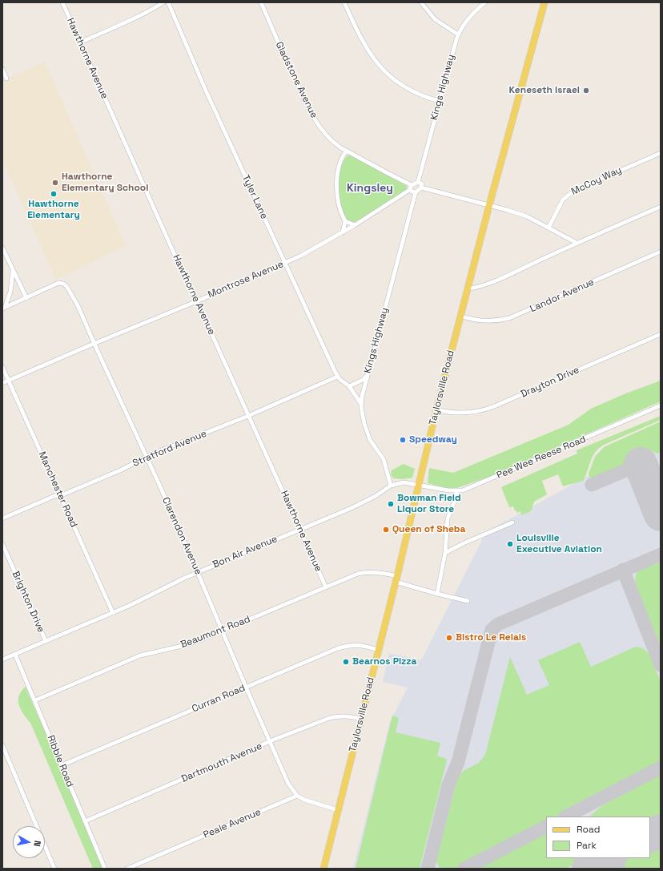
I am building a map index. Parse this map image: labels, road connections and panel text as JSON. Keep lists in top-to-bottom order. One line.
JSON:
{"streets":{"main road":["Taylorsville Road"],"street":["Hawthorne Avenue","Gladstone Avenue","Kings Highway","McCoy Way","Tyler Lane","Montrose Avenue","Landor Avenue","Drayton Drive","Stratford Avenue","Pee Wee Reese Road","Manchester Road","Clarendon Avenue","Bon Air Avenue","Brighton Drive","Beaumont Road","Curran Road","Ribble Road","Dartmouth Avenue","Peale Avenue"]},"crossings":[["Hawthorne Avenue","Montrose Avenue"],["Hawthorne Avenue","Stratford Avenue"],["Hawthorne Avenue","Bon Air Avenue"],["Hawthorne Avenue","Beaumont Road"],["Kings Highway","Tyler Lane"],["Kings Highway","Bon Air Avenue"],["Tyler Lane","Montrose Avenue"],["Tyler Lane","Stratford Avenue"],["Montrose Avenue","Manchester Road"],["Montrose Avenue","Clarendon Avenue"],["Landor Avenue","Taylorsville Road"],["Drayton Drive","Taylorsville Road"],["Taylorsville Road","Pee Wee Reese Road"],["Taylorsville Road","Bon Air Avenue"],["Taylorsville Road","Beaumont Road"],["Taylorsville Road","Curran Road"],["Taylorsville Road","Dartmouth Avenue"],["Stratford Avenue","Manchester Road"],["Stratford Avenue","Clarendon Avenue"],["Pee Wee Reese Road","Bon Air Avenue"],["Manchester Road","Bon Air Avenue"],["Clarendon Avenue","Bon Air Avenue"],["Clarendon Avenue","Beaumont Road"],["Clarendon Avenue","Curran Road"],["Clarendon Avenue","Dartmouth Avenue"],["Clarendon Avenue","Peale Avenue"],["Bon Air Avenue","Brighton Drive"],["Bon Air Avenue","Ribble Road"],["Beaumont Road","Ribble Road"],["Curran Road","Ribble Road"],["Ribble Road","Dartmouth Avenue"]],"districts":["Kingsley"],"places":["Keneseth Israel","Hawthorne Elementary School","Hawthorne Elementary","Speedway","Bowman Field Liquor Store","Queen of Sheba","Louisville Executive Aviation","Bistro Le Relais","Bearnos Pizza"],"legend":["Road","Park"],"north":"right"}
